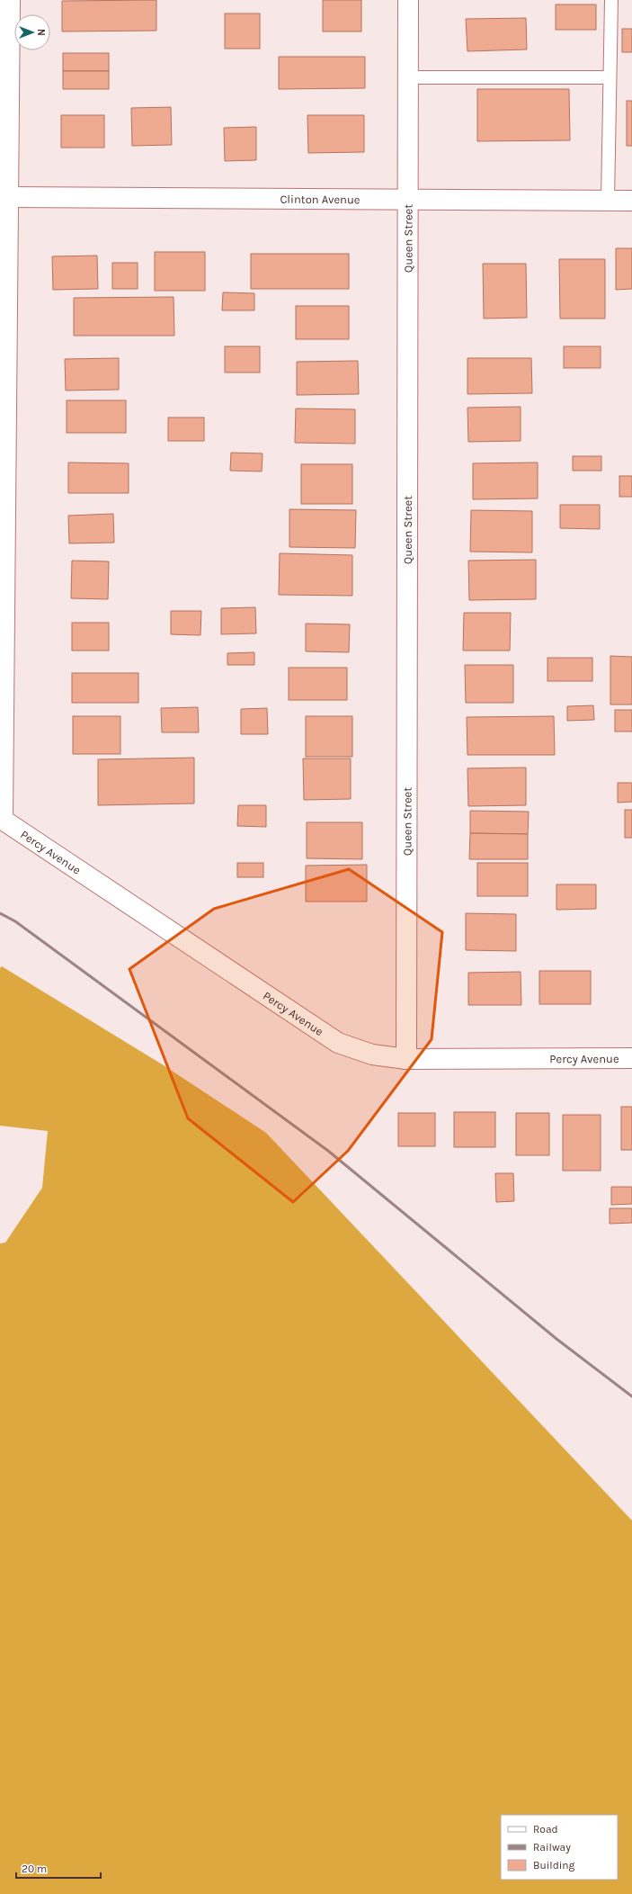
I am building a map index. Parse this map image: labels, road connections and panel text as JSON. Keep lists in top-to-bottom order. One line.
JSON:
{"streets":{"street":["Clinton Avenue","Queen Street","Percy Avenue"]},"crossings":[["Clinton Avenue","Queen Street"],["Queen Street","Percy Avenue"]],"legend":["Road","Railway","Building"],"scale_bar":"20 m","north":"right"}
